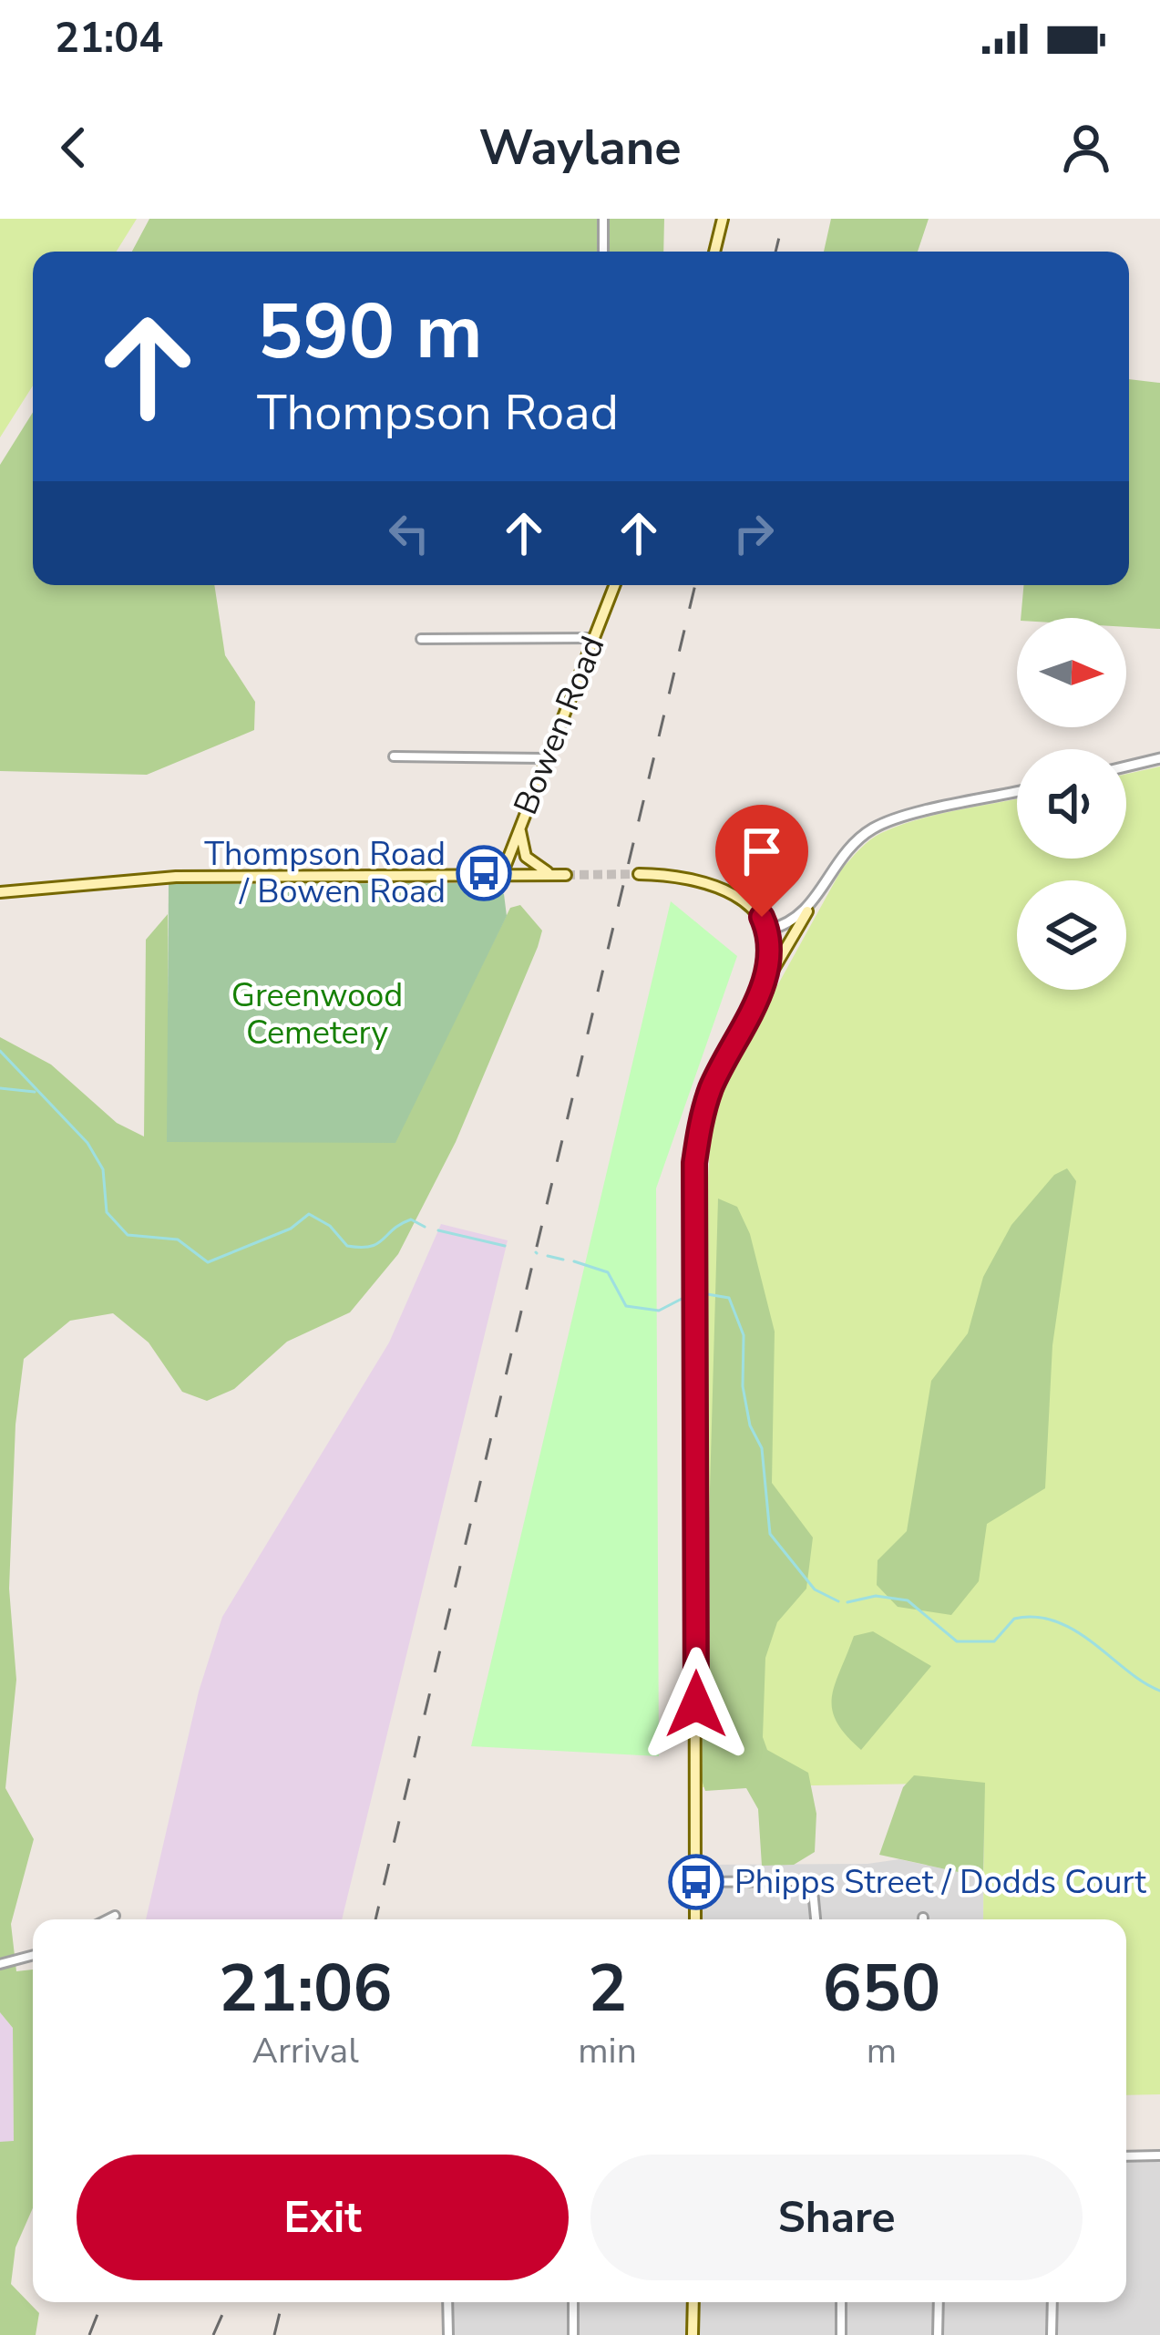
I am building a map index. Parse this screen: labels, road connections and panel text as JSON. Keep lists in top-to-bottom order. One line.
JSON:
{"streets":{"main road":["Bowen Road"]},"parks":["Greenwood Cemetery"],"places":{"bus stop":["Thompson Road / Bowen Road","Phipps Street / Dodds Court"]},"north":"right","page":{"status":"21:04","header":"Waylane","turn":["590 m","Thompson Road"],"eta":["21:06","Arrival","2","min","650","m"],"buttons":["Exit","Share"]}}
